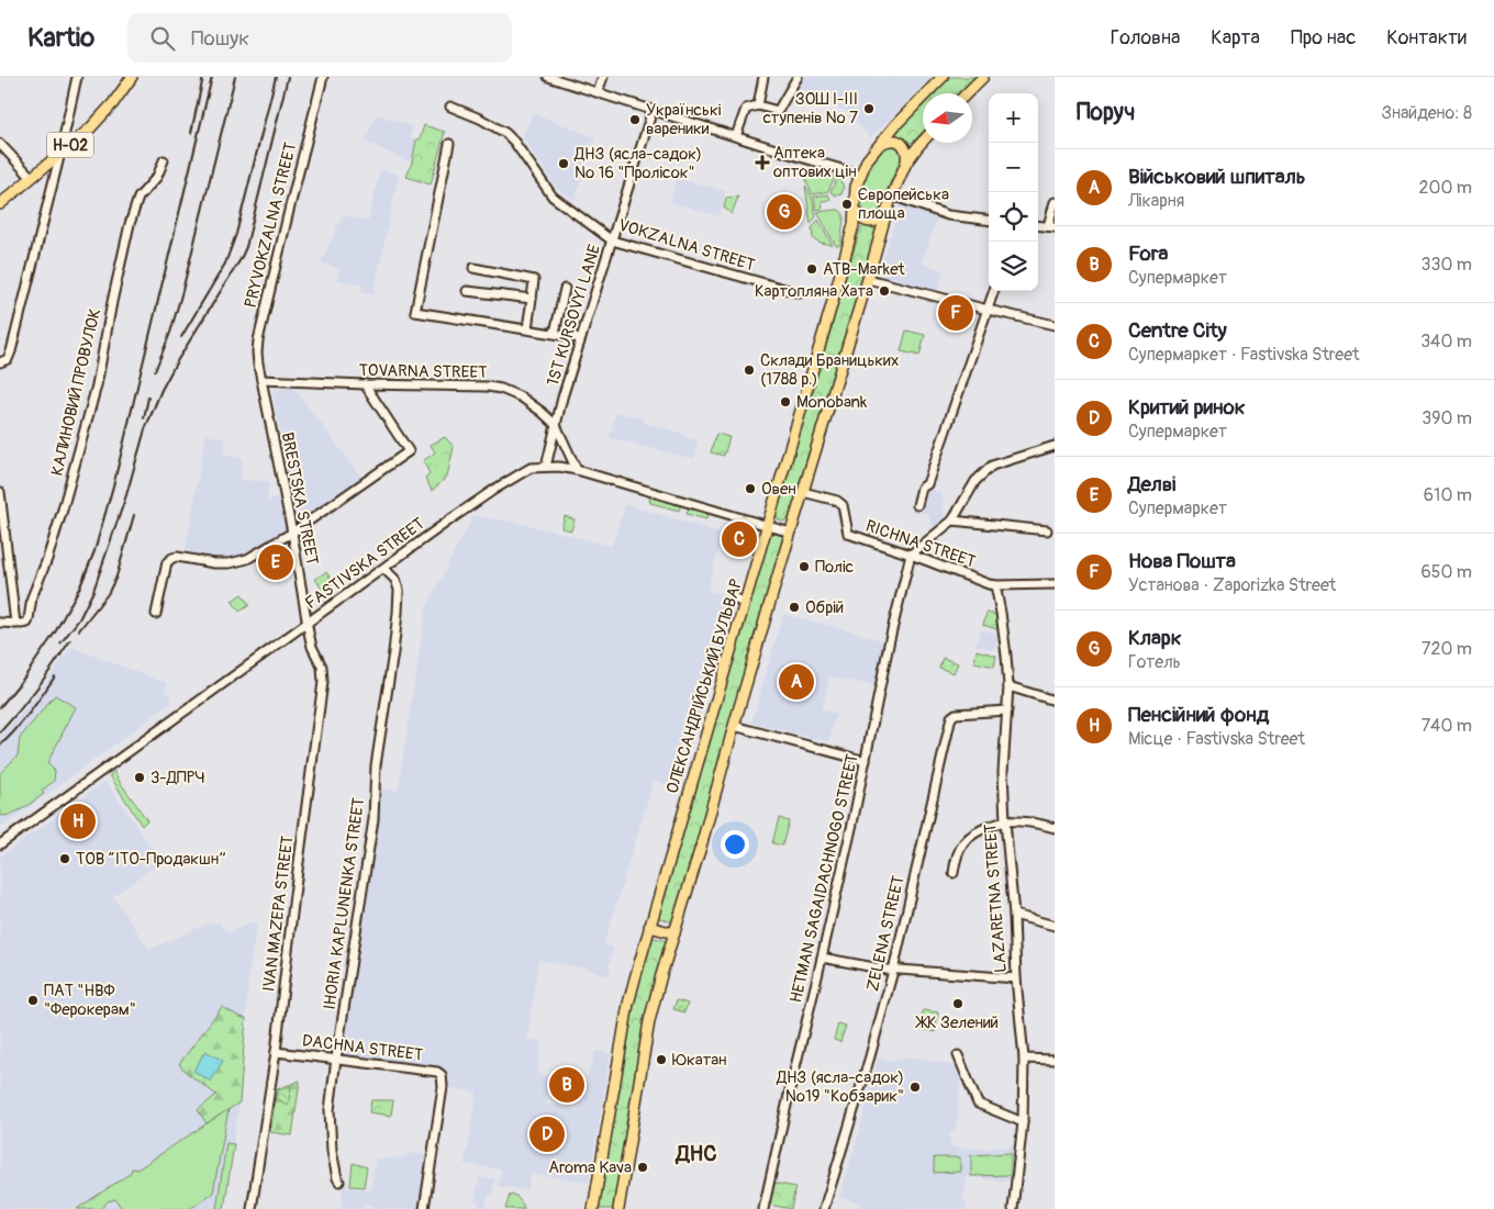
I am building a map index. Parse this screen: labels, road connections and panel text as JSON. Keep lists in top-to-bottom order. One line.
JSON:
{"streets":{"main road":["Н-02","ОЛЕКСАНДРІЙСЬКИЙ БУЛЬВАР"],"street":["PRYVOKZALNA STREET","VOKZALNA STREET","1ST KURSOVYI LANE","TOVARNA STREET","КАЛИНОВИЙ ПРОВУЛОК","BRESTSKA STREET","RICHNA STREET","FASTIVSKA STREET","HETMAN SAGAIDACHNOGO STREET","LAZARETNA STREET","IHORIA KAPLUNENKA STREET","IVAN MAZEPA STREET","ZELENA STREET","DACHNA STREET"]},"crossings":[["PRYVOKZALNA STREET","TOVARNA STREET"],["PRYVOKZALNA STREET","BRESTSKA STREET"],["VOKZALNA STREET","1ST KURSOVYI LANE"],["1ST KURSOVYI LANE","TOVARNA STREET"],["1ST KURSOVYI LANE","FASTIVSKA STREET"],["TOVARNA STREET","BRESTSKA STREET"],["TOVARNA STREET","FASTIVSKA STREET"],["BRESTSKA STREET","FASTIVSKA STREET"],["BRESTSKA STREET","IVAN MAZEPA STREET"],["RICHNA STREET","HETMAN SAGAIDACHNOGO STREET"],["RICHNA STREET","LAZARETNA STREET"],["FASTIVSKA STREET","ОЛЕКСАНДРІЙСЬКИЙ БУЛЬВАР"],["FASTIVSKA STREET","IHORIA KAPLUNENKA STREET"],["FASTIVSKA STREET","IVAN MAZEPA STREET"],["LAZARETNA STREET","ZELENA STREET"],["IHORIA KAPLUNENKA STREET","DACHNA STREET"],["IVAN MAZEPA STREET","DACHNA STREET"]],"districts":["ДНС"],"places":{"other":["ЗОШ І-ІІІ ступенів № 7","Українські вареники","ДНЗ (ясла-садок) № 16 \"Пролісок\"","Європейська площа","ATB-Market","Картопляна Хата","Склади Браницьких (1788 р.)","Monobank","Овен","Поліс","Обрій","3-ДПРЧ","ТОВ “ІТО-Продакшн”","ПАТ \"НВФ \"Ферокерам\"","ЖК Зелений","Юкатан","ДНЗ (ясла-садок) №19 \"Кобзарик\"","Aroma Kava"],"health":["Аптека оптових цін"]},"north":"left","page":{"header":"Kartio","search":"Пошук","nav":["Головна","Карта","Про нас","Контакти"],"heading":["Поруч","Знайдено: 8"],"map_buttons":["+","−"],"list":[{"mark":"A","name":"Військовий шпиталь","note":"Лікарня","value":"200 m"},{"mark":"B","name":"Fora","note":"Супермаркет","value":"330 m"},{"mark":"C","name":"Centre City","note":"Супермаркет · Fastivska Street","value":"340 m"},{"mark":"D","name":"Критий ринок","note":"Супермаркет","value":"390 m"},{"mark":"E","name":"Делві","note":"Супермаркет","value":"610 m"},{"mark":"F","name":"Нова Пошта","note":"Установа · Zaporizka Street","value":"650 m"},{"mark":"G","name":"Кларк","note":"Готель","value":"720 m"},{"mark":"H","name":"Пенсійний фонд","note":"Місце · Fastivska Street","value":"740 m"}],"pins":["G","F","C","E","A","H","B","D"]}}
